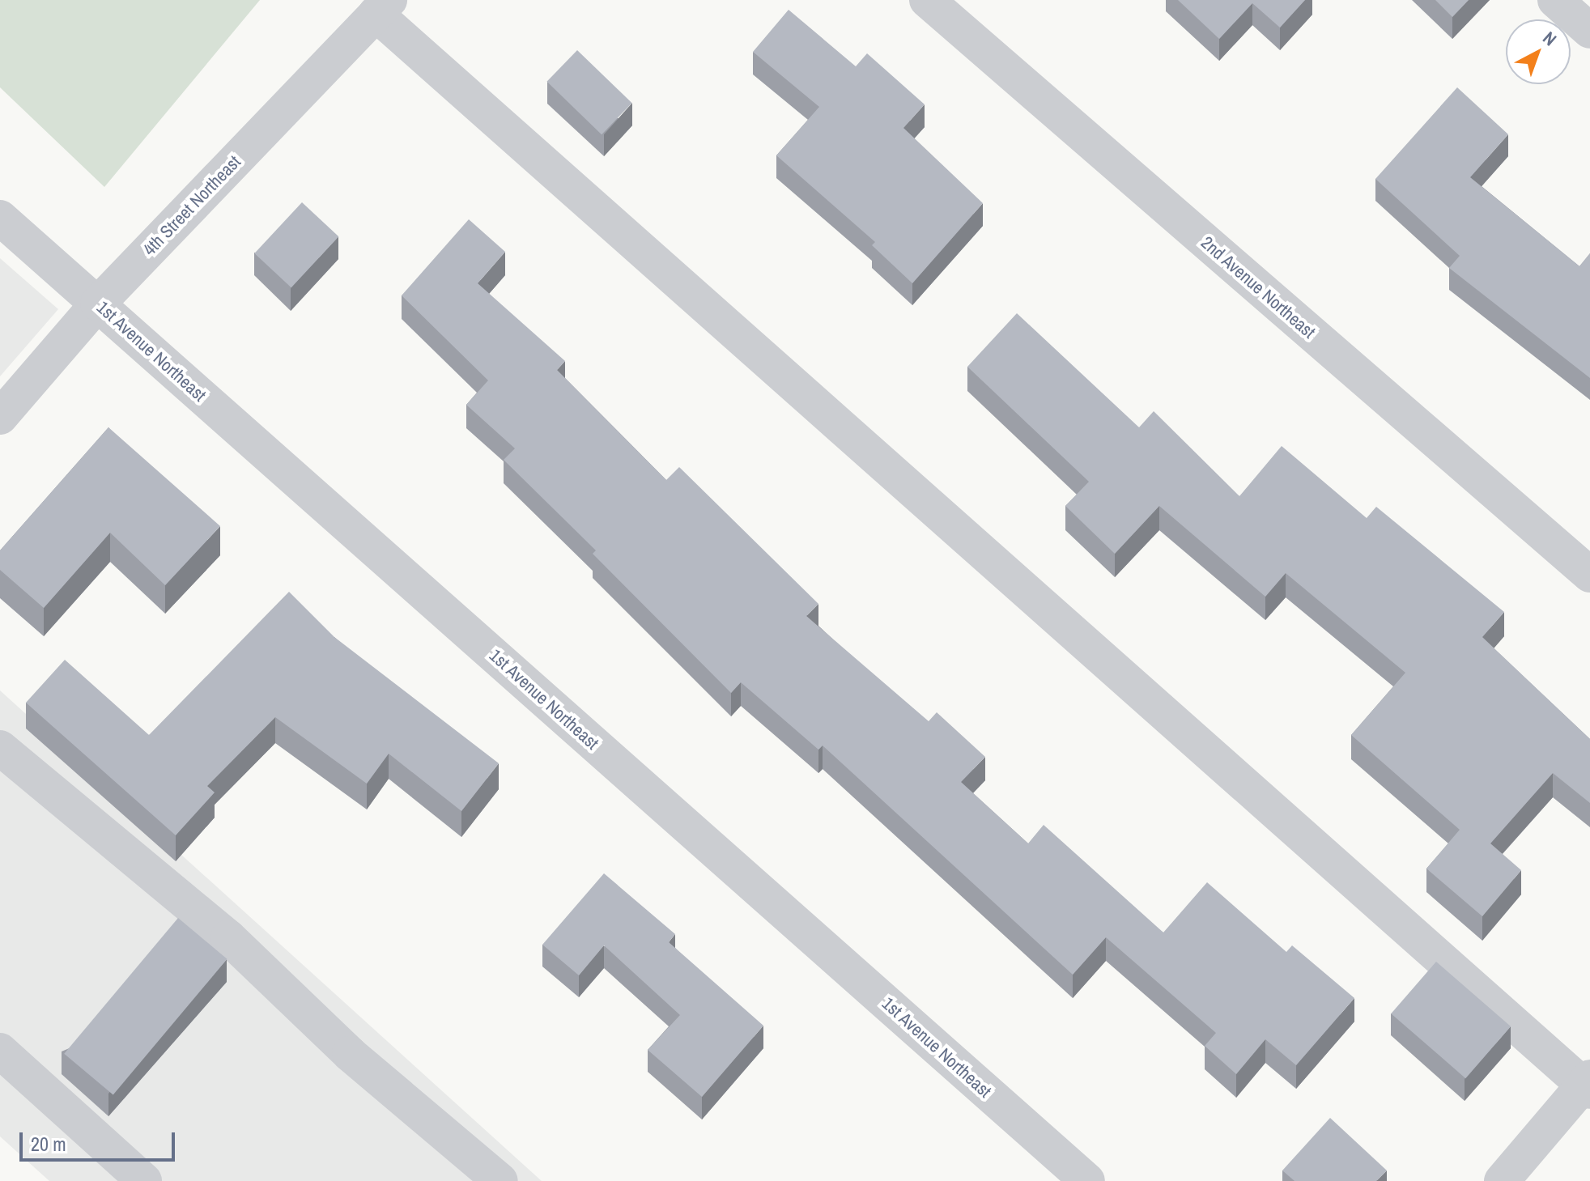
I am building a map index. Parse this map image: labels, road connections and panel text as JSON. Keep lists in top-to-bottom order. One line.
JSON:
{"streets":{"street":["4th Street Northeast","2nd Avenue Northeast","1st Avenue Northeast"]},"crossings":[["4th Street Northeast","1st Avenue Northeast"]],"scale_bar":"20 m","north":"top right"}
